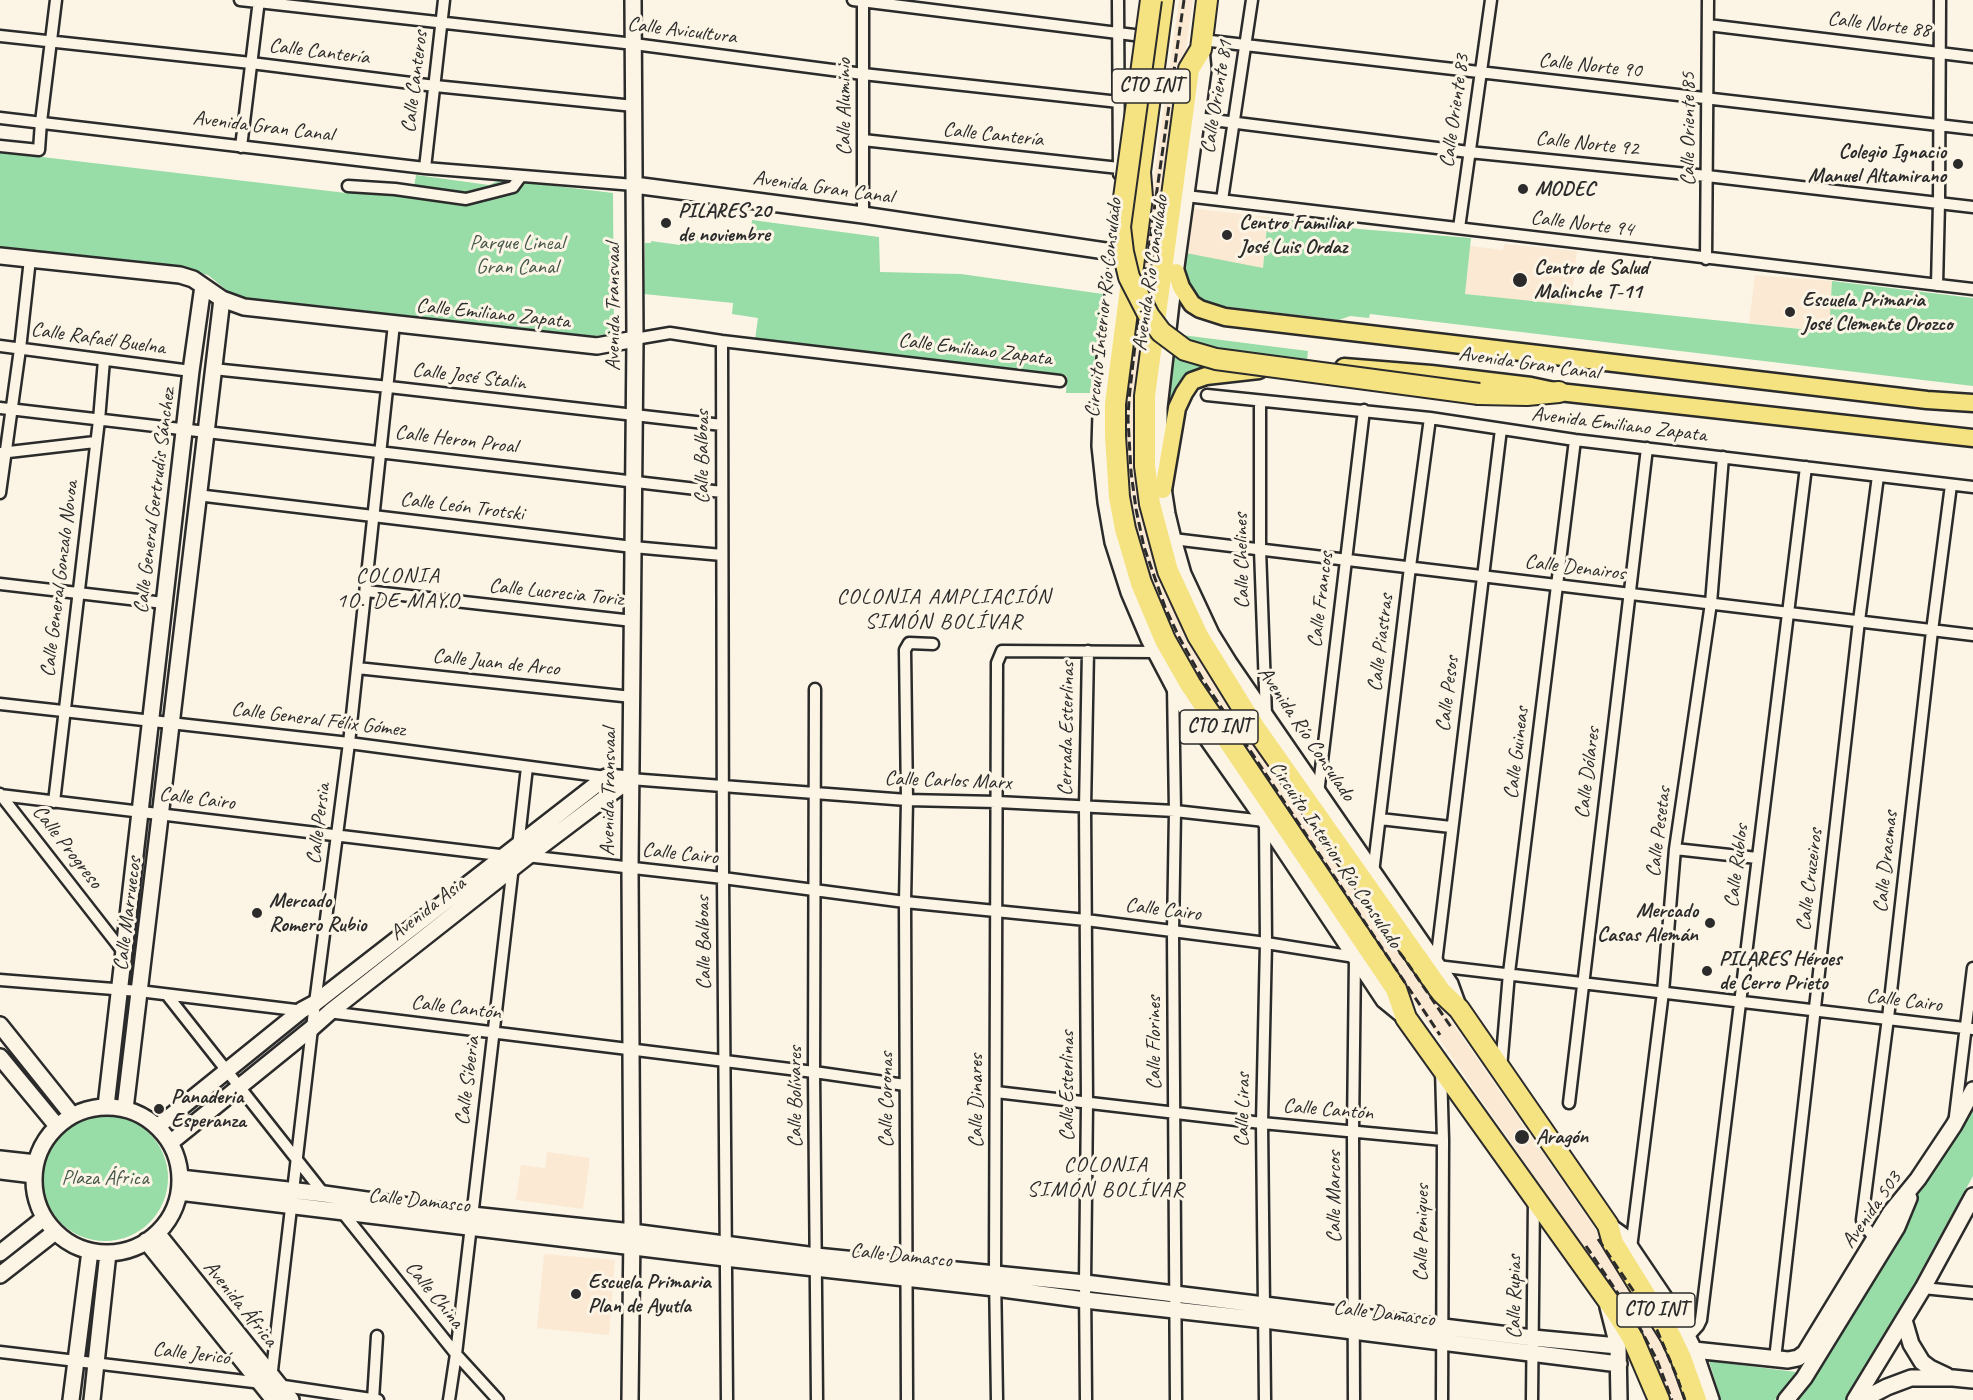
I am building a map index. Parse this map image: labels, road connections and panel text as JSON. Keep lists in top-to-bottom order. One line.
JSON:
{"streets":{"highway":["CTO INT","Avenida Río Consulado","Circuito Interior Río Consulado"],"main road":["Avenida Gran Canal"],"street":["Calle Norte 88","Calle Avicultura","Calle Cantería","Calle Norte 90","Calle Canteros","Calle Oriente 81","Calle Aluminio","Calle Oriente 83","Calle Oriente 85","Calle Norte 92","Calle Norte 94","Avenida Transvaal","Calle Emiliano Zapata","Calle Rafaél Buelna","Calle José Stalin","Avenida Emiliano Zapata","Calle Heron Proal","Calle Balboas","Calle General Gertrudis Sánchez","Calle León Trotski","Calle Chelines","Calle Denairos","Calle General Gonzalo Novoa","Calle Lucrecia Toriz","Calle Francos","Calle Piastras","Calle Juan de Arco","Calle Pesos","Calle General Félix Gómez","Cerrada Esterlinas","Calle Guineas","Calle Dólares","Calle Carlos Marx","Calle Cairo","Calle Persia","Calle Pesetas","Calle Progreso","Calle Dracmas","Calle Rublos","Calle Cruzeiros","Avenida Asia","Calle Marruecos","Calle Cantón","Calle Florines","Calle Siberia","Calle Esterlinas","Calle Bolívares","Calle Coronas","Calle Dinares","Calle Liras","Calle Marcos","Calle Damasco","Avenida 503","Calle Peniques","Calle China","Calle Rupias","Avenida África","Calle Jericó"]},"crossings":[["Calle Norte 88","Calle Oriente 85"],["Calle Avicultura","Calle Canteros"],["Calle Avicultura","Calle Aluminio"],["Calle Avicultura","Avenida Transvaal"],["Calle Cantería","Calle Canteros"],["Calle Cantería","Calle Aluminio"],["Calle Cantería","Avenida Transvaal"],["Calle Norte 90","Calle Oriente 81"],["Calle Norte 90","Calle Oriente 83"],["Calle Norte 90","Calle Oriente 85"],["Calle Norte 90","Avenida Río Consulado"],["Calle Norte 90","Circuito Interior Río Consulado"],["Calle Canteros","Avenida Gran Canal"],["CTO INT","Avenida Río Consulado"],["CTO INT","Calle Damasco"],["Calle Oriente 81","Calle Norte 92"],["Calle Oriente 81","Calle Norte 94"],["Calle Aluminio","Avenida Gran Canal"],["Calle Oriente 83","Calle Norte 92"],["Calle Oriente 83","Calle Norte 94"],["Avenida Gran Canal","Avenida Río Consulado"],["Avenida Gran Canal","Avenida Transvaal"],["Calle Oriente 85","Calle Norte 92"],["Calle Oriente 85","Calle Norte 94"],["Calle Norte 92","Avenida Río Consulado"],["Calle Norte 94","Avenida Río Consulado"],["Avenida Río Consulado","Circuito Interior Río Consulado"],["Avenida Río Consulado","Calle Chelines"],["Avenida Río Consulado","Calle Denairos"],["Avenida Río Consulado","Calle Francos"],["Avenida Río Consulado","Calle Piastras"],["Avenida Río Consulado","Calle Pesos"],["Avenida Río Consulado","Calle Guineas"],["Avenida Río Consulado","Calle Carlos Marx"],["Avenida Río Consulado","Calle Cairo"],["Avenida Río Consulado","Calle Pesetas"],["Avenida Río Consulado","Calle Rublos"],["Avenida Río Consulado","Calle Florines"],["Avenida Río Consulado","Calle Liras"],["Avenida Río Consulado","Calle Marcos"],["Avenida Río Consulado","Calle Peniques"],["Avenida Río Consulado","Calle Rupias"],["Avenida Transvaal","Calle Emiliano Zapata"],["Avenida Transvaal","Calle José Stalin"],["Avenida Transvaal","Calle Heron Proal"],["Avenida Transvaal","Calle León Trotski"],["Avenida Transvaal","Calle Lucrecia Toriz"],["Avenida Transvaal","Calle Juan de Arco"],["Avenida Transvaal","Calle General Félix Gómez"],["Avenida Transvaal","Calle Carlos Marx"],["Avenida Transvaal","Calle Cairo"],["Avenida Transvaal","Avenida Asia"],["Avenida Transvaal","Calle Cantón"],["Avenida Transvaal","Calle Damasco"],["Calle Emiliano Zapata","Calle Balboas"],["Calle Emiliano Zapata","Calle General Gertrudis Sánchez"],["Calle Emiliano Zapata","Calle Persia"],["Calle Rafaél Buelna","Calle General Gertrudis Sánchez"],["Calle Rafaél Buelna","Calle General Gonzalo Novoa"],["Calle José Stalin","Calle Balboas"],["Calle José Stalin","Calle General Gertrudis Sánchez"],["Calle José Stalin","Calle Persia"],["Avenida Emiliano Zapata","Calle Chelines"],["Avenida Emiliano Zapata","Calle Francos"],["Avenida Emiliano Zapata","Calle Piastras"],["Avenida Emiliano Zapata","Calle Pesos"],["Avenida Emiliano Zapata","Calle Guineas"],["Avenida Emiliano Zapata","Calle Dólares"],["Avenida Emiliano Zapata","Calle Pesetas"],["Avenida Emiliano Zapata","Calle Dracmas"],["Avenida Emiliano Zapata","Calle Rublos"],["Avenida Emiliano Zapata","Calle Cruzeiros"],["Calle Heron Proal","Calle Balboas"],["Calle Heron Proal","Calle General Gertrudis Sánchez"],["Calle Heron Proal","Calle General Gonzalo Novoa"],["Calle Heron Proal","Calle Persia"],["Calle Balboas","Calle León Trotski"],["Calle Balboas","Calle Carlos Marx"],["Calle Balboas","Calle Cairo"],["Calle Balboas","Calle Cantón"],["Calle Balboas","Calle Damasco"],["Calle General Gertrudis Sánchez","Calle León Trotski"],["Calle General Gertrudis Sánchez","Calle General Félix Gómez"],["Calle General Gertrudis Sánchez","Calle Marruecos"],["Calle León Trotski","Calle Persia"],["Calle Chelines","Calle Denairos"],["Calle Denairos","Calle Francos"],["Calle Denairos","Calle Piastras"],["Calle Denairos","Calle Pesos"],["Calle Denairos","Calle Guineas"],["Calle Denairos","Calle Dólares"],["Calle Denairos","Calle Pesetas"],["Calle Denairos","Calle Dracmas"],["Calle Denairos","Calle Rublos"],["Calle Denairos","Calle Cruzeiros"],["Calle General Gonzalo Novoa","Calle General Félix Gómez"],["Calle General Gonzalo Novoa","Calle Cairo"],["Calle Lucrecia Toriz","Calle Persia"],["Calle Juan de Arco","Calle Persia"],["Calle Pesos","Calle Cairo"],["Calle General Félix Gómez","Calle Carlos Marx"],["Calle General Félix Gómez","Calle Persia"],["Calle General Félix Gómez","Avenida Asia"],["Calle General Félix Gómez","Calle Marruecos"],["Calle General Félix Gómez","Calle Siberia"],["Cerrada Esterlinas","Calle Carlos Marx"],["Cerrada Esterlinas","Calle Esterlinas"],["Cerrada Esterlinas","Calle Dinares"],["Calle Guineas","Calle Cairo"],["Calle Dólares","Calle Cairo"],["Calle Carlos Marx","Avenida Asia"],["Calle Carlos Marx","Calle Florines"],["Calle Carlos Marx","Calle Esterlinas"],["Calle Carlos Marx","Calle Bolívares"],["Calle Carlos Marx","Calle Coronas"],["Calle Carlos Marx","Calle Dinares"],["Calle Carlos Marx","Calle Liras"],["Calle Cairo","Calle Persia"],["Calle Cairo","Calle Pesetas"],["Calle Cairo","Calle Progreso"],["Calle Cairo","Calle Dracmas"],["Calle Cairo","Calle Rublos"],["Calle Cairo","Calle Cruzeiros"],["Calle Cairo","Avenida Asia"],["Calle Cairo","Calle Marruecos"],["Calle Cairo","Calle Florines"],["Calle Cairo","Calle Siberia"],["Calle Cairo","Calle Esterlinas"],["Calle Cairo","Calle Bolívares"],["Calle Cairo","Calle Coronas"],["Calle Cairo","Calle Dinares"],["Calle Cairo","Calle Liras"],["Calle Cairo","Calle Marcos"],["Calle Persia","Avenida Asia"],["Calle Persia","Calle Cantón"],["Calle Progreso","Calle Marruecos"],["Calle Dracmas","Avenida 503"],["Calle Cruzeiros","Avenida 503"],["Avenida Asia","Calle Marruecos"],["Avenida Asia","Calle Cantón"],["Avenida Asia","Calle Siberia"],["Avenida Asia","Calle Damasco"],["Avenida Asia","Avenida África"],["Calle Marruecos","Calle Cantón"],["Calle Marruecos","Calle Damasco"],["Calle Marruecos","Avenida África"],["Calle Cantón","Calle Florines"],["Calle Cantón","Calle Siberia"],["Calle Cantón","Calle Esterlinas"],["Calle Cantón","Calle Bolívares"],["Calle Cantón","Calle Coronas"],["Calle Cantón","Calle Dinares"],["Calle Cantón","Calle Liras"],["Calle Cantón","Calle Marcos"],["Calle Cantón","Calle Peniques"],["Calle Florines","Calle Damasco"],["Calle Siberia","Calle Damasco"],["Calle Siberia","Calle China"],["Calle Esterlinas","Calle Damasco"],["Calle Bolívares","Calle Damasco"],["Calle Coronas","Calle Damasco"],["Calle Dinares","Calle Damasco"],["Calle Liras","Calle Damasco"],["Calle Marcos","Calle Damasco"],["Calle Damasco","Calle Peniques"],["Calle Damasco","Calle China"],["Calle Damasco","Calle Rupias"],["Calle Damasco","Avenida África"],["Avenida África","Calle Jericó"]],"districts":["COLONIA 1O. DE MAYO","COLONIA AMPLIACIÓN SIMÓN BOLÍVAR","COLONIA SIMÓN BOLÍVAR"],"parks":["Parque Lineal Gran Canal","Plaza África"],"places":["Colegio Ignacio Manuel Altamirano","MODEC","PILARES 20 de noviembre","Centro Familiar José Luis Ordaz","Centro de Salud Malinche T-11","Escuela Primaria José Clemente Orozco","Mercado Romero Rubio","Mercado Casas Alemán","PILARES Héroes de Cerro Prieto","Panaderia Esperanza","Aragón","Escuela Primaria Plan de Ayutla"]}
